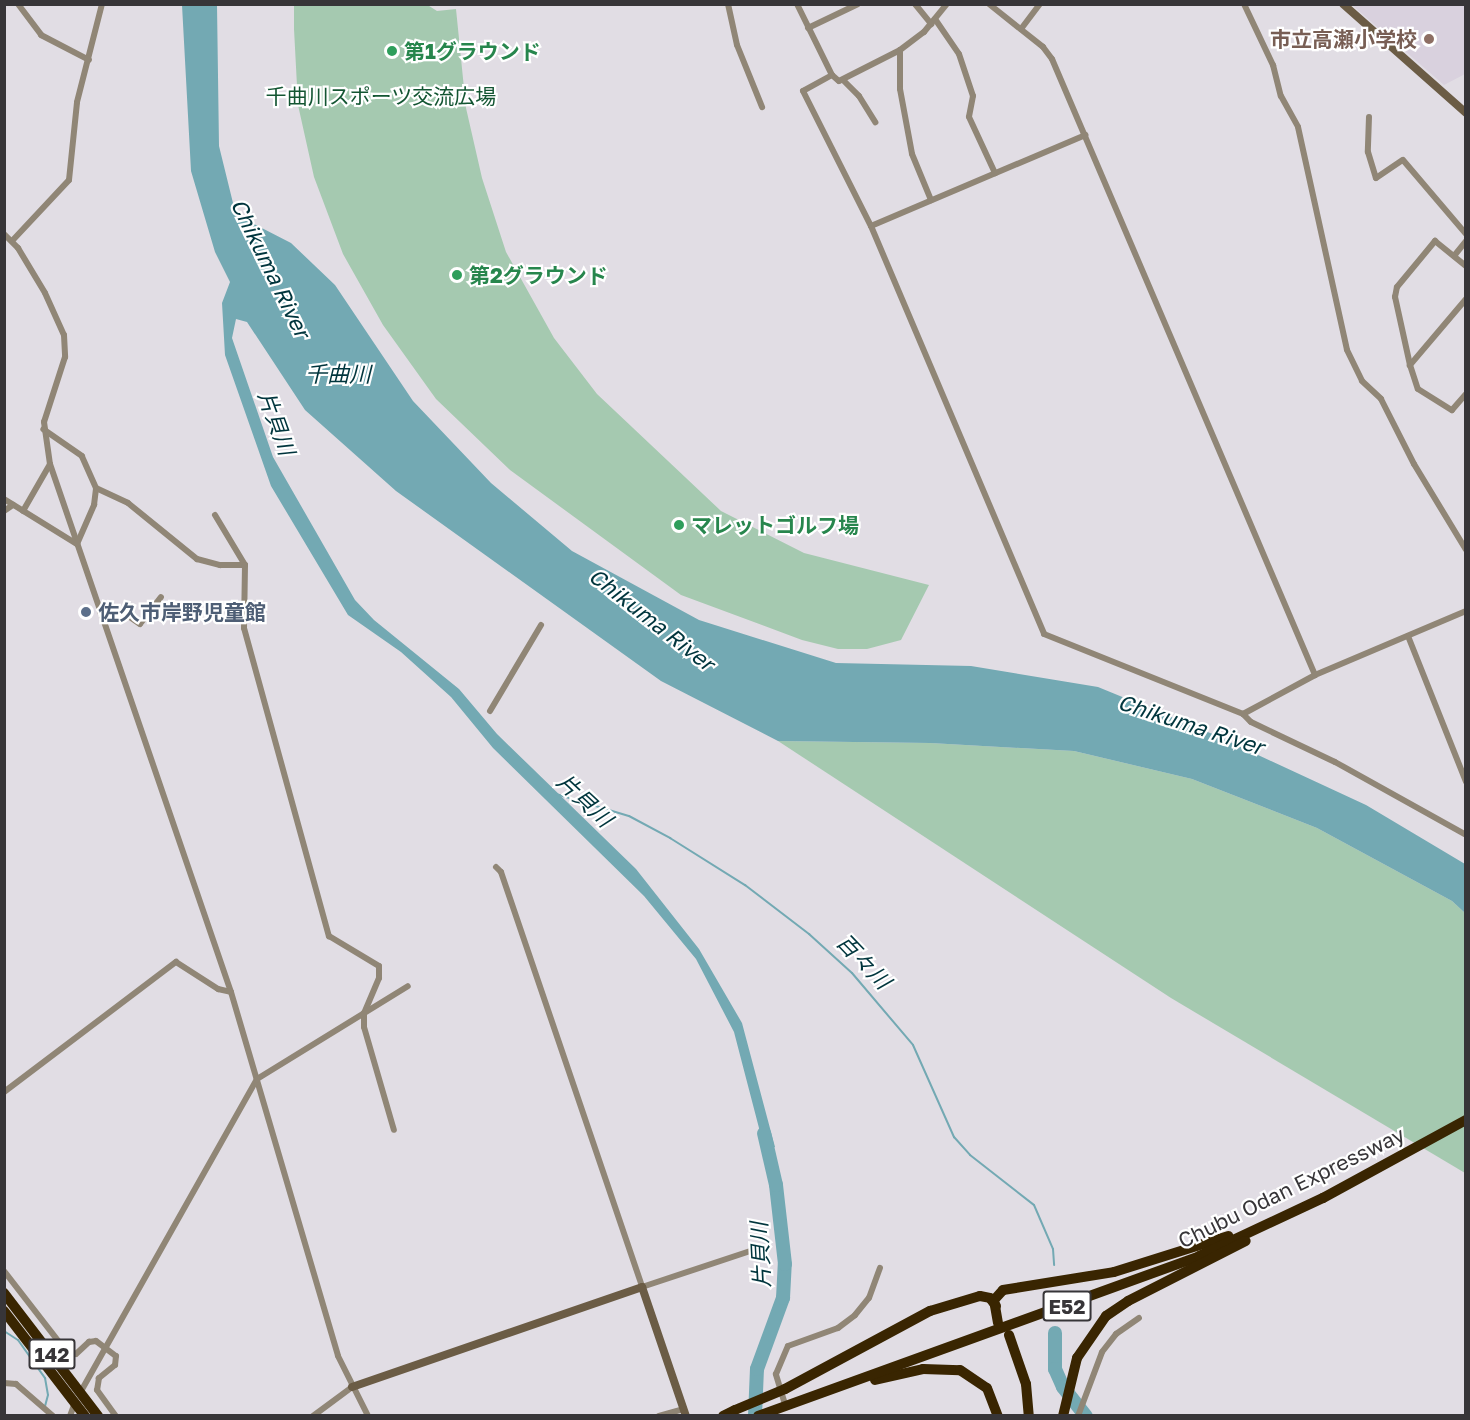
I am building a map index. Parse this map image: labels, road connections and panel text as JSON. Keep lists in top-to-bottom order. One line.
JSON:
{"streets":{"highway":["Chubu Odan Expressway","E52","142"]},"water":["Chikuma River","千曲川","片貝川","百々川"],"parks":["千曲川スポーツ交流広場"],"places":["市立高瀬小学校","第1グラウンド","第2グラウンド","マレットゴルフ場","佐久市岸野児童館"]}
